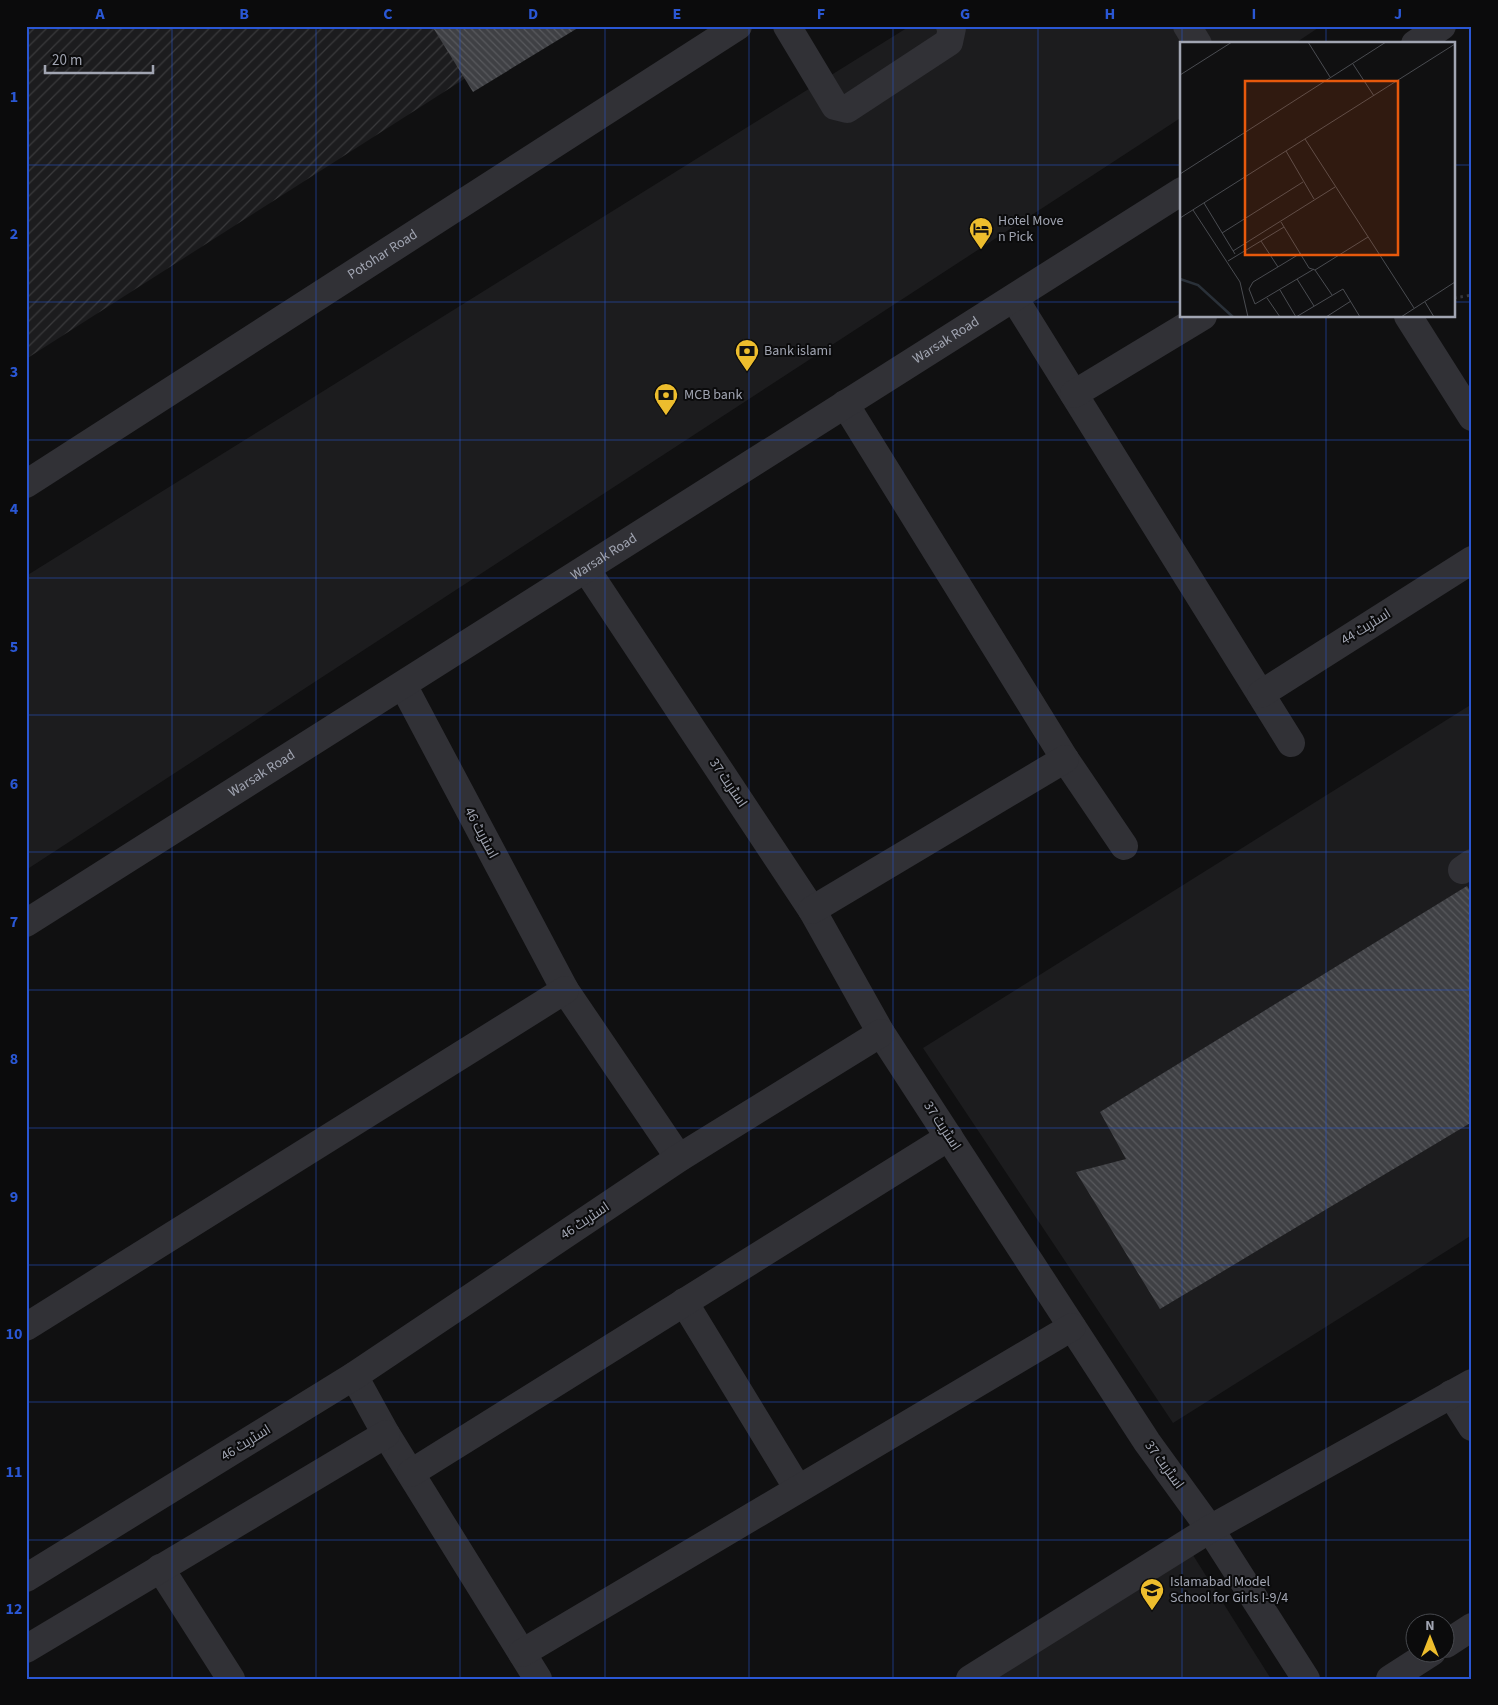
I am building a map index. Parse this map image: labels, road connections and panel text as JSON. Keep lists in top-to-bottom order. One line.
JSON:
{"streets":{"street":["Potohar Road","Warsak Road","اسٹریٹ 44","اسٹریٹ 37","اسٹریٹ 46"]},"crossings":[["Warsak Road","اسٹریٹ 37"],["Warsak Road","اسٹریٹ 46"]],"places":{"hotel":["Hotel Move n Pick"],"bank":["Bank islami","MCB bank"],"school or university":["Islamabad Model School for Girls I-9/4"]},"scale_bar":"20 m","north":"top","grid":{"columns":["A","B","C","D","E","F","G","H","I","J"],"rows":["1","2","3","4","5","6","7","8","9","10","11","12"]}}
